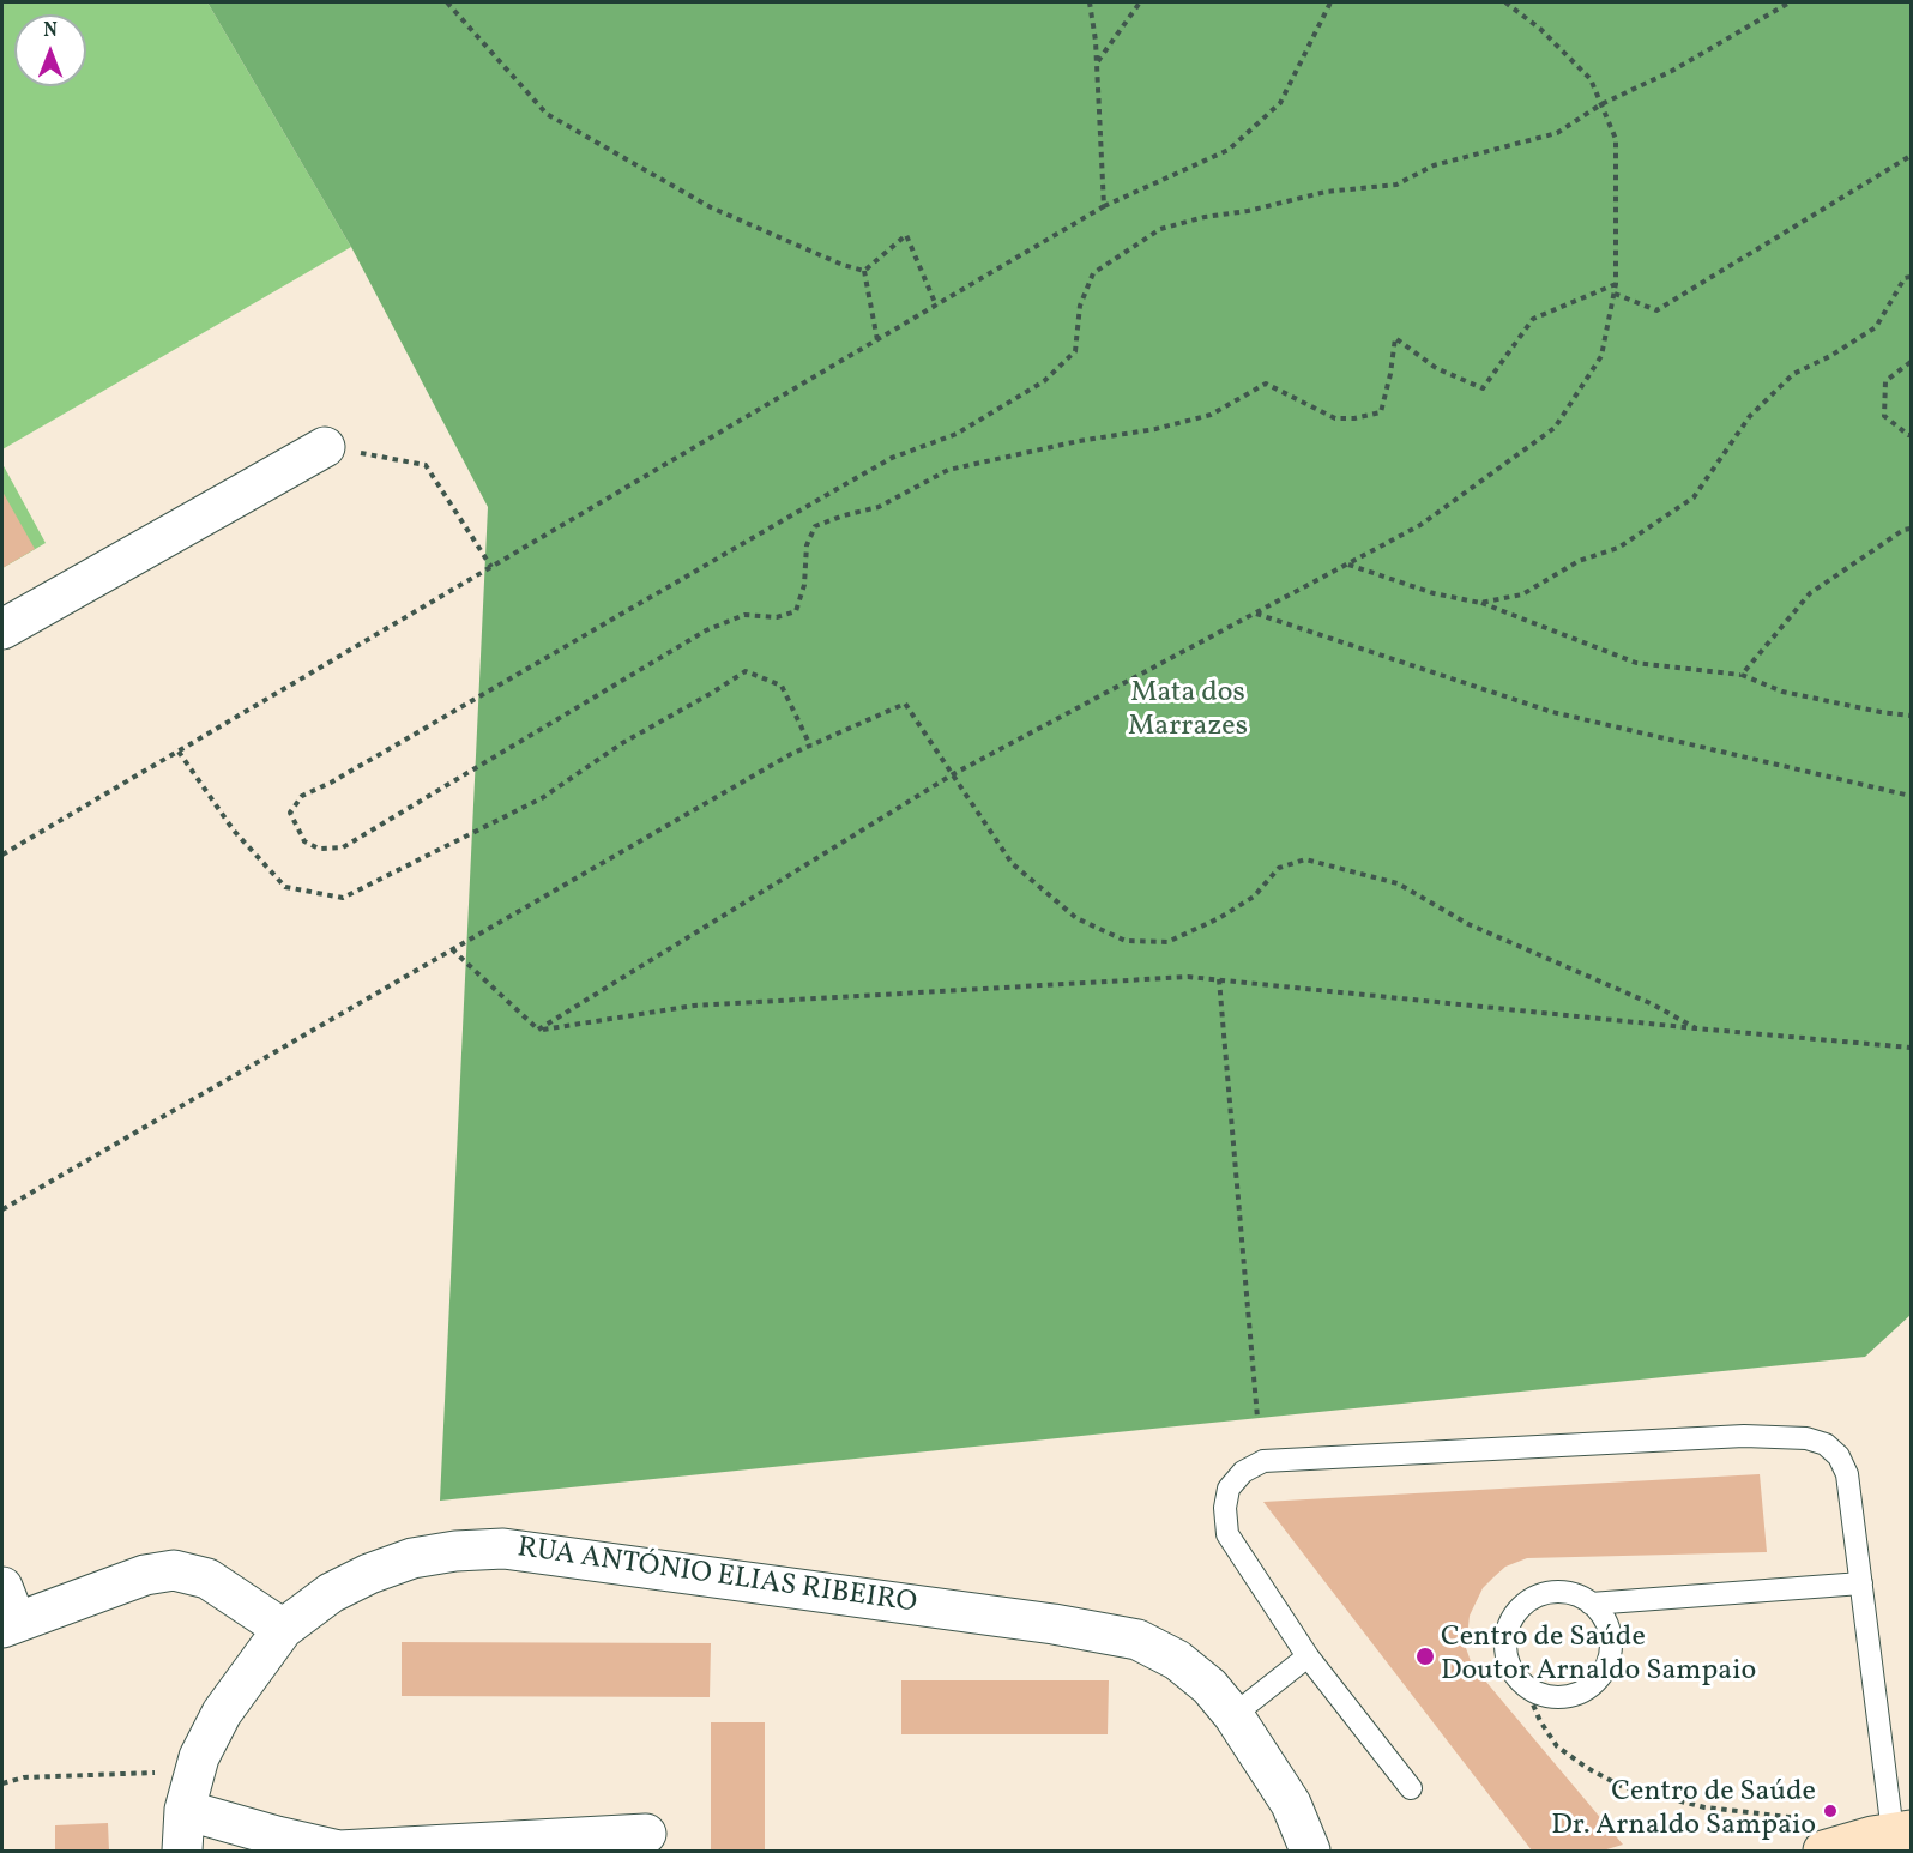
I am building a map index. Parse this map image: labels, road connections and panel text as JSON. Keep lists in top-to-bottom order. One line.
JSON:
{"streets":{"street":["RUA ANTÓNIO ELIAS RIBEIRO"]},"parks":["Mata dos Marrazes"],"places":["Centro de Saúde Doutor Arnaldo Sampaio","Centro de Saúde Dr. Arnaldo Sampaio"],"north":"top"}
